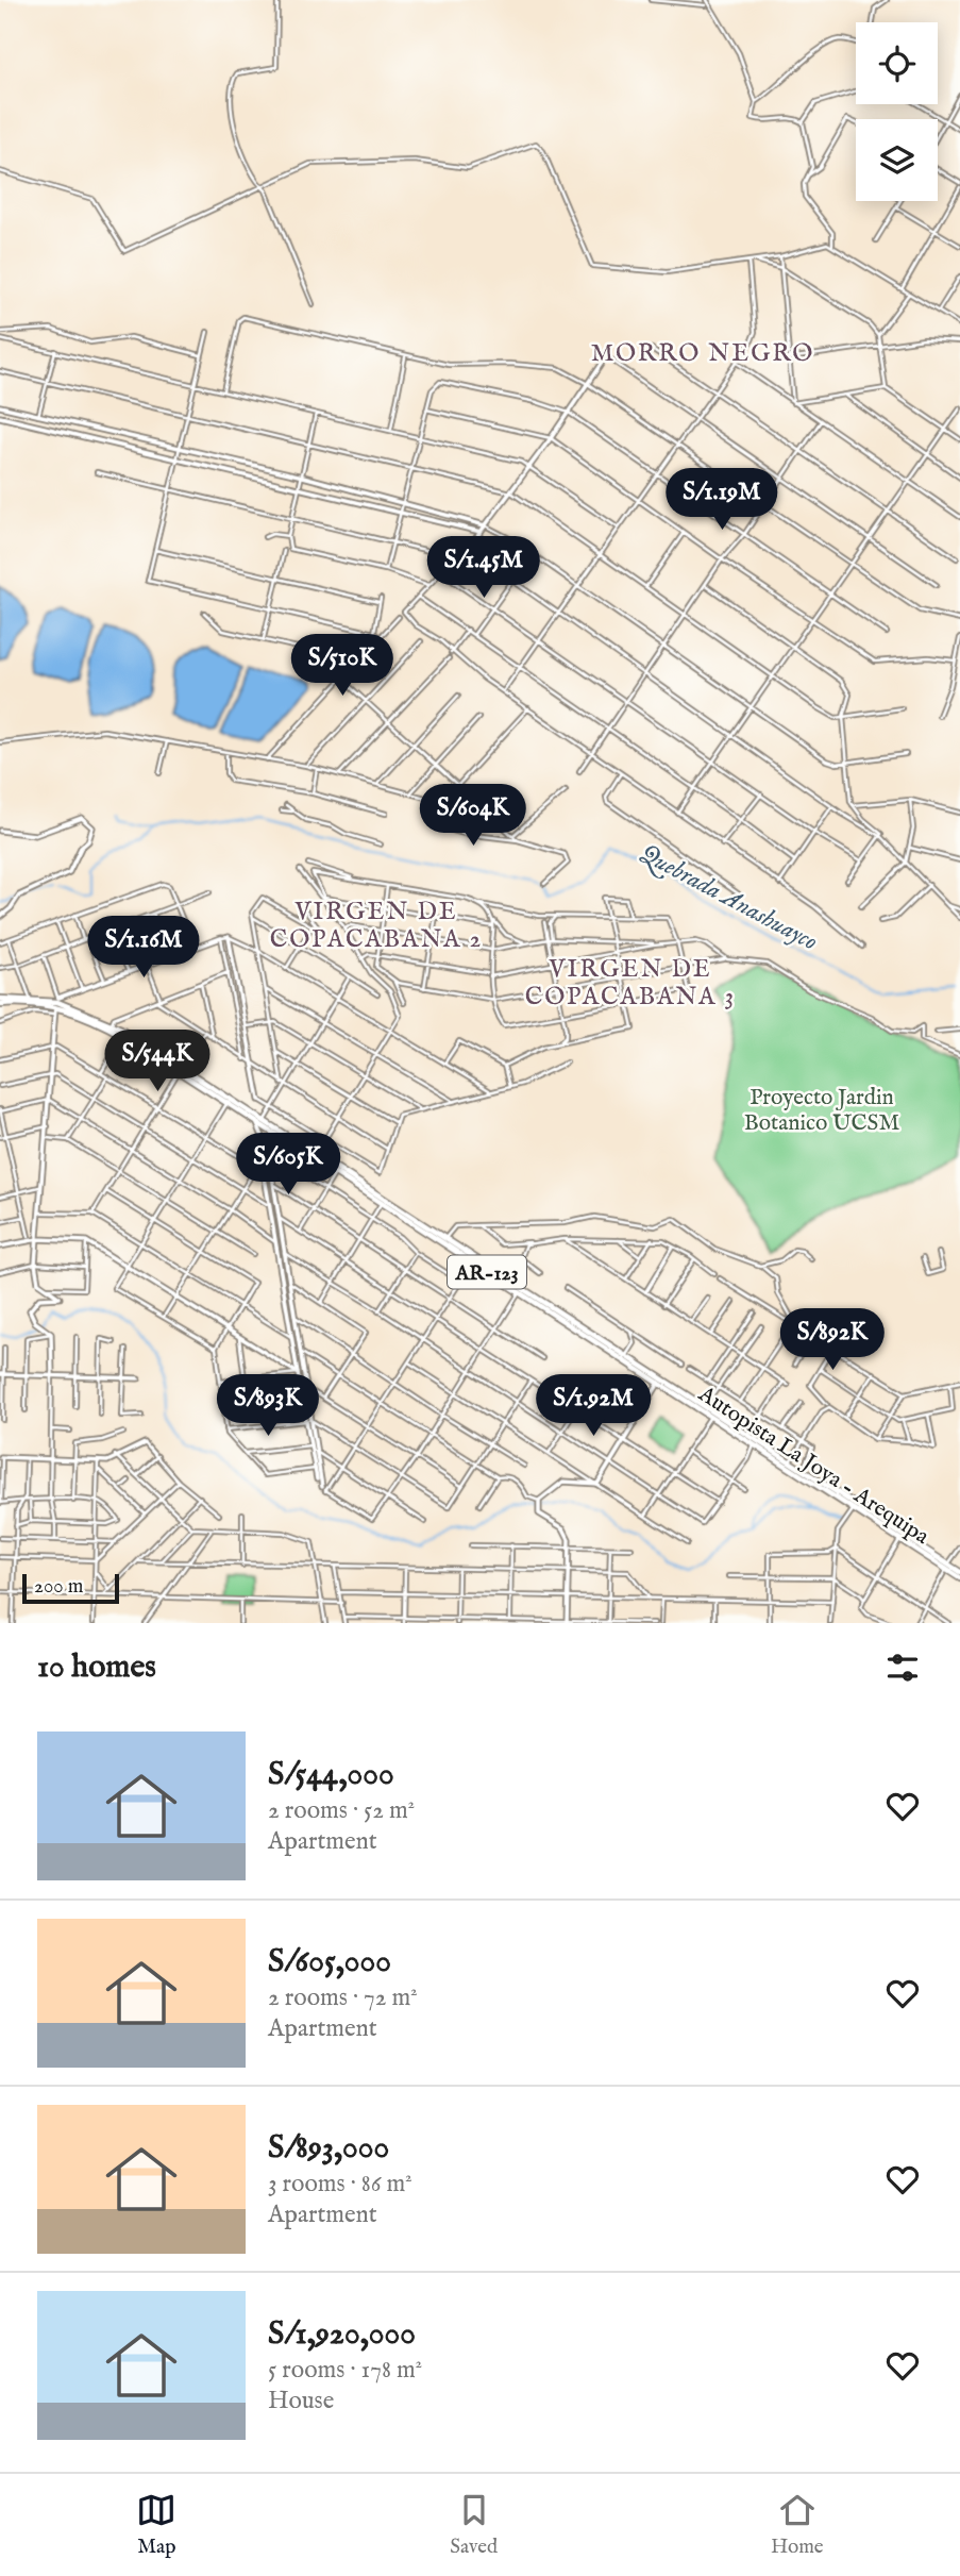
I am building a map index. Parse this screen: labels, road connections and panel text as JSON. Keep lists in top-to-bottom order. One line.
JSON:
{"streets":{"main road":["AR-123","Autopista La Joya - Arequipa"]},"districts":["MORRO NEGRO","VIRGEN DE COPACABANA 2","VIRGEN DE COPACABANA 3"],"water":["Quebrada Anashuayco"],"parks":["Proyecto Jardin Botanico UCSM"],"scale_bar":"200 m","page":{"price":["S/1.19M","S/1.45M","S/510K","S/604K","S/1.16M","S/544K","S/605K","S/892K","S/893K","S/1.92M"],"scale":"200 m","heading":"10 homes","list":[{"name":"S/544,000","note":"2 rooms · 52 m² · Apartment"},{"name":"S/605,000","note":"2 rooms · 72 m² · Apartment"},{"name":"S/893,000","note":"3 rooms · 86 m² · Apartment"},{"name":"S/1,920,000","note":"5 rooms · 178 m² · House"}],"tabs":["Map","Saved","Home"]}}
